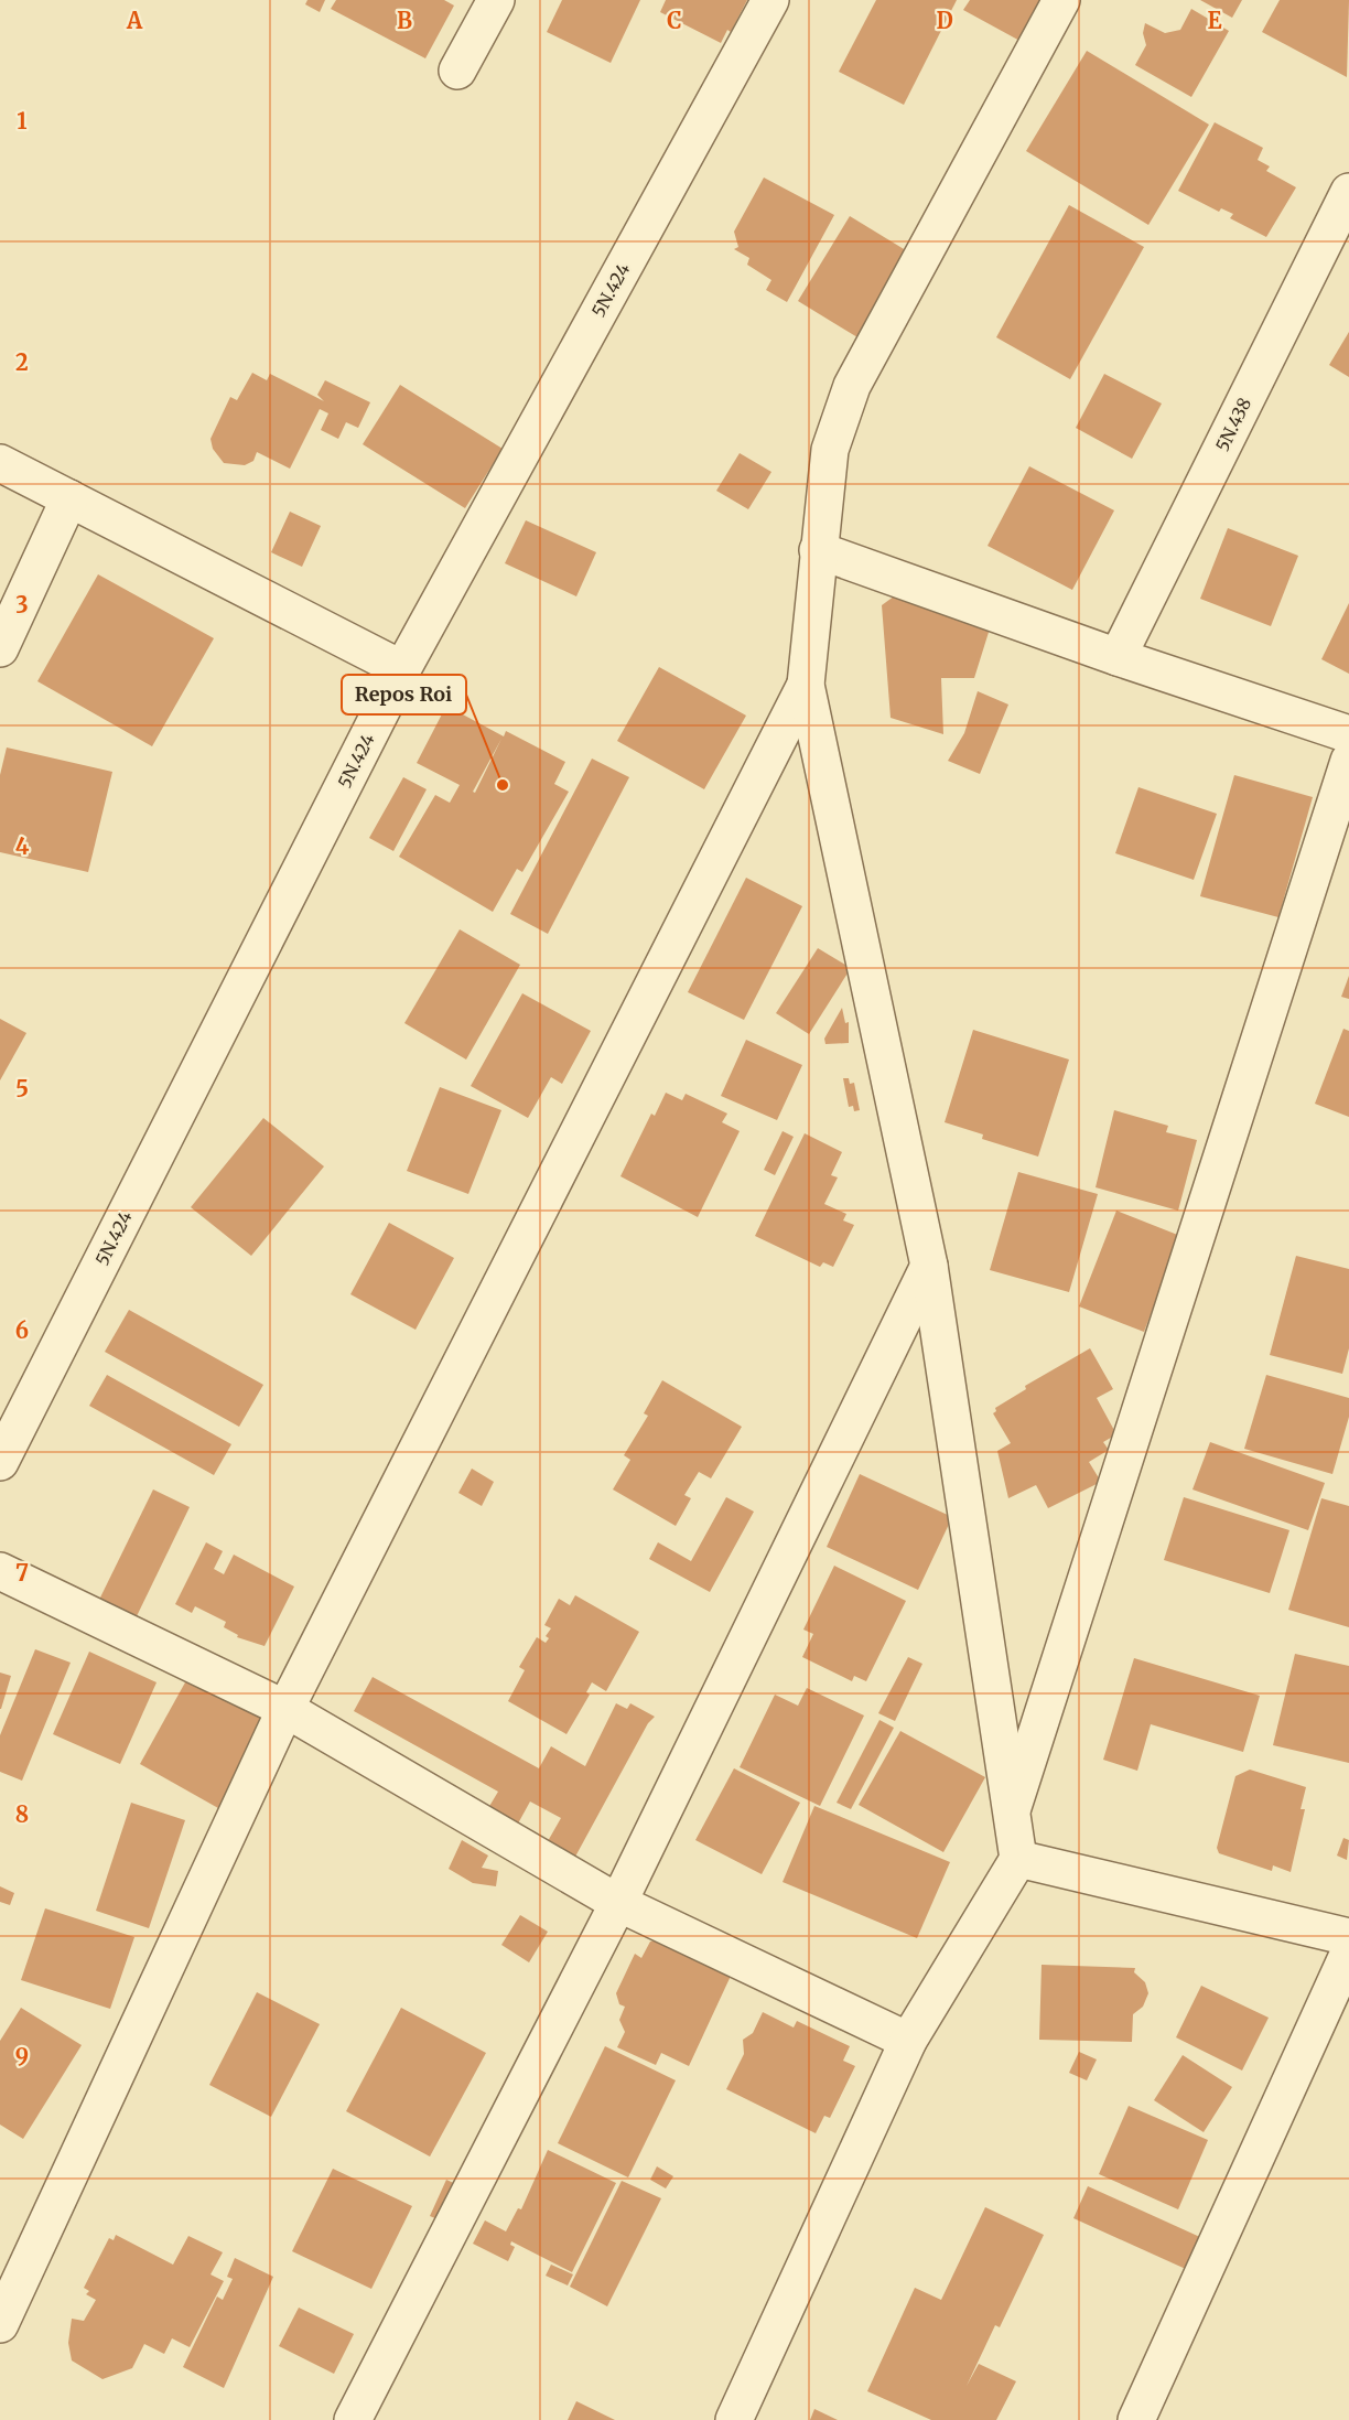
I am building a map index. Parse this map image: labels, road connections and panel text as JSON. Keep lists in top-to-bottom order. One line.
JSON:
{"streets":{"street":["5N.424","5N.438"]},"places":["Repos Roi"],"grid":{"columns":["A","B","C","D","E"],"rows":["1","2","3","4","5","6","7","8","9"]}}
